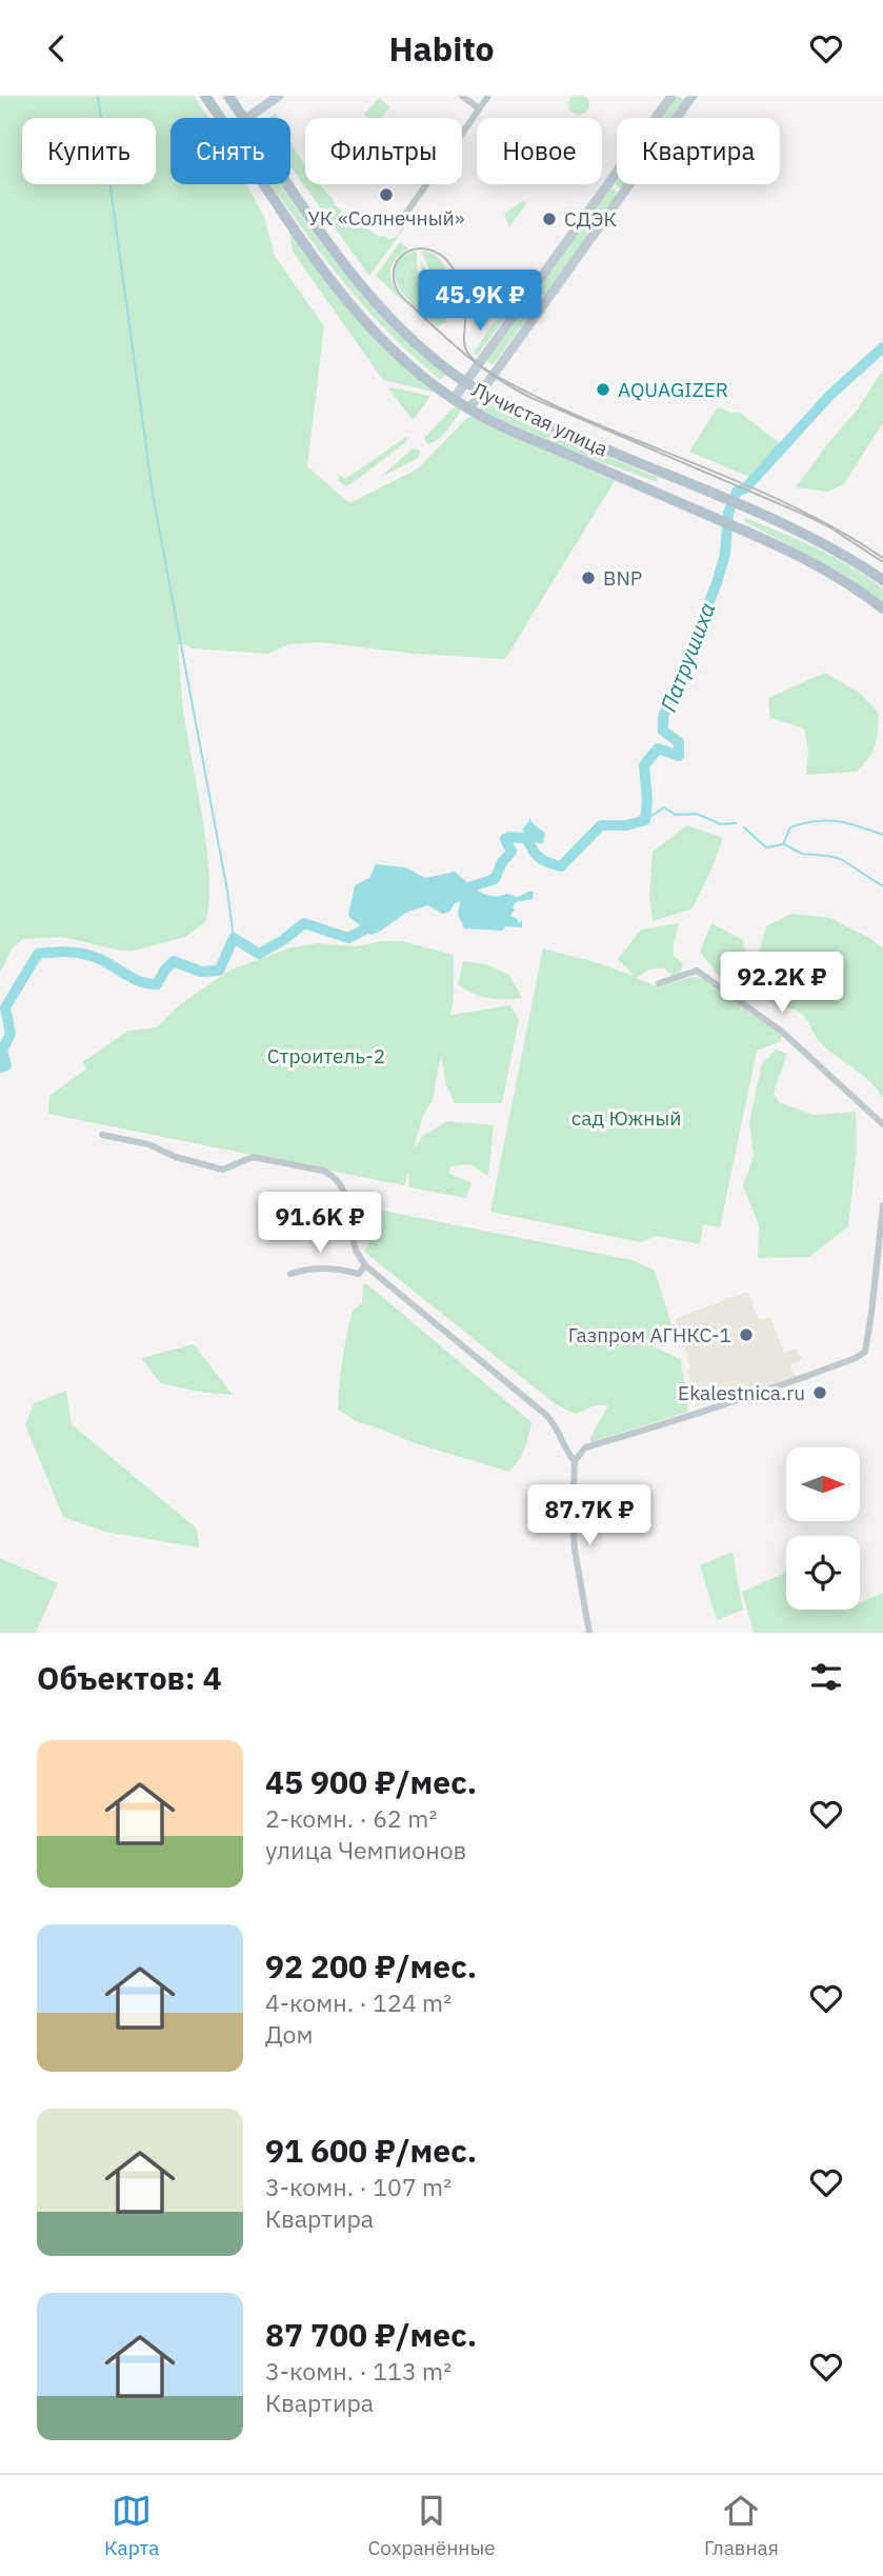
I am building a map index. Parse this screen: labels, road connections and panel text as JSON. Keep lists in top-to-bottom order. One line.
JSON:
{"streets":{"main road":["Лучистая улица"]},"water":["Патрушиха"],"parks":["Строитель-2","сад Южный"],"places":["УК «Солнечный»","СДЭК","AQUAGIZER","BNP","Газпром АГНКС-1","Ekalestnica.ru"],"north":"right","page":{"header":"Habito","chip":["Купить","Снять","Фильтры","Новое","Квартира"],"price":["45.9K ₽","92.2K ₽","91.6K ₽","87.7K ₽"],"heading":"Объектов: 4","list":[{"name":"45 900 ₽/мес.","note":"2-комн. · 62 m² · улица Чемпионов"},{"name":"92 200 ₽/мес.","note":"4-комн. · 124 m² · Дом"},{"name":"91 600 ₽/мес.","note":"3-комн. · 107 m² · Квартира"},{"name":"87 700 ₽/мес.","note":"3-комн. · 113 m² · Квартира"}],"tabs":["Карта","Сохранённые","Главная"]}}
